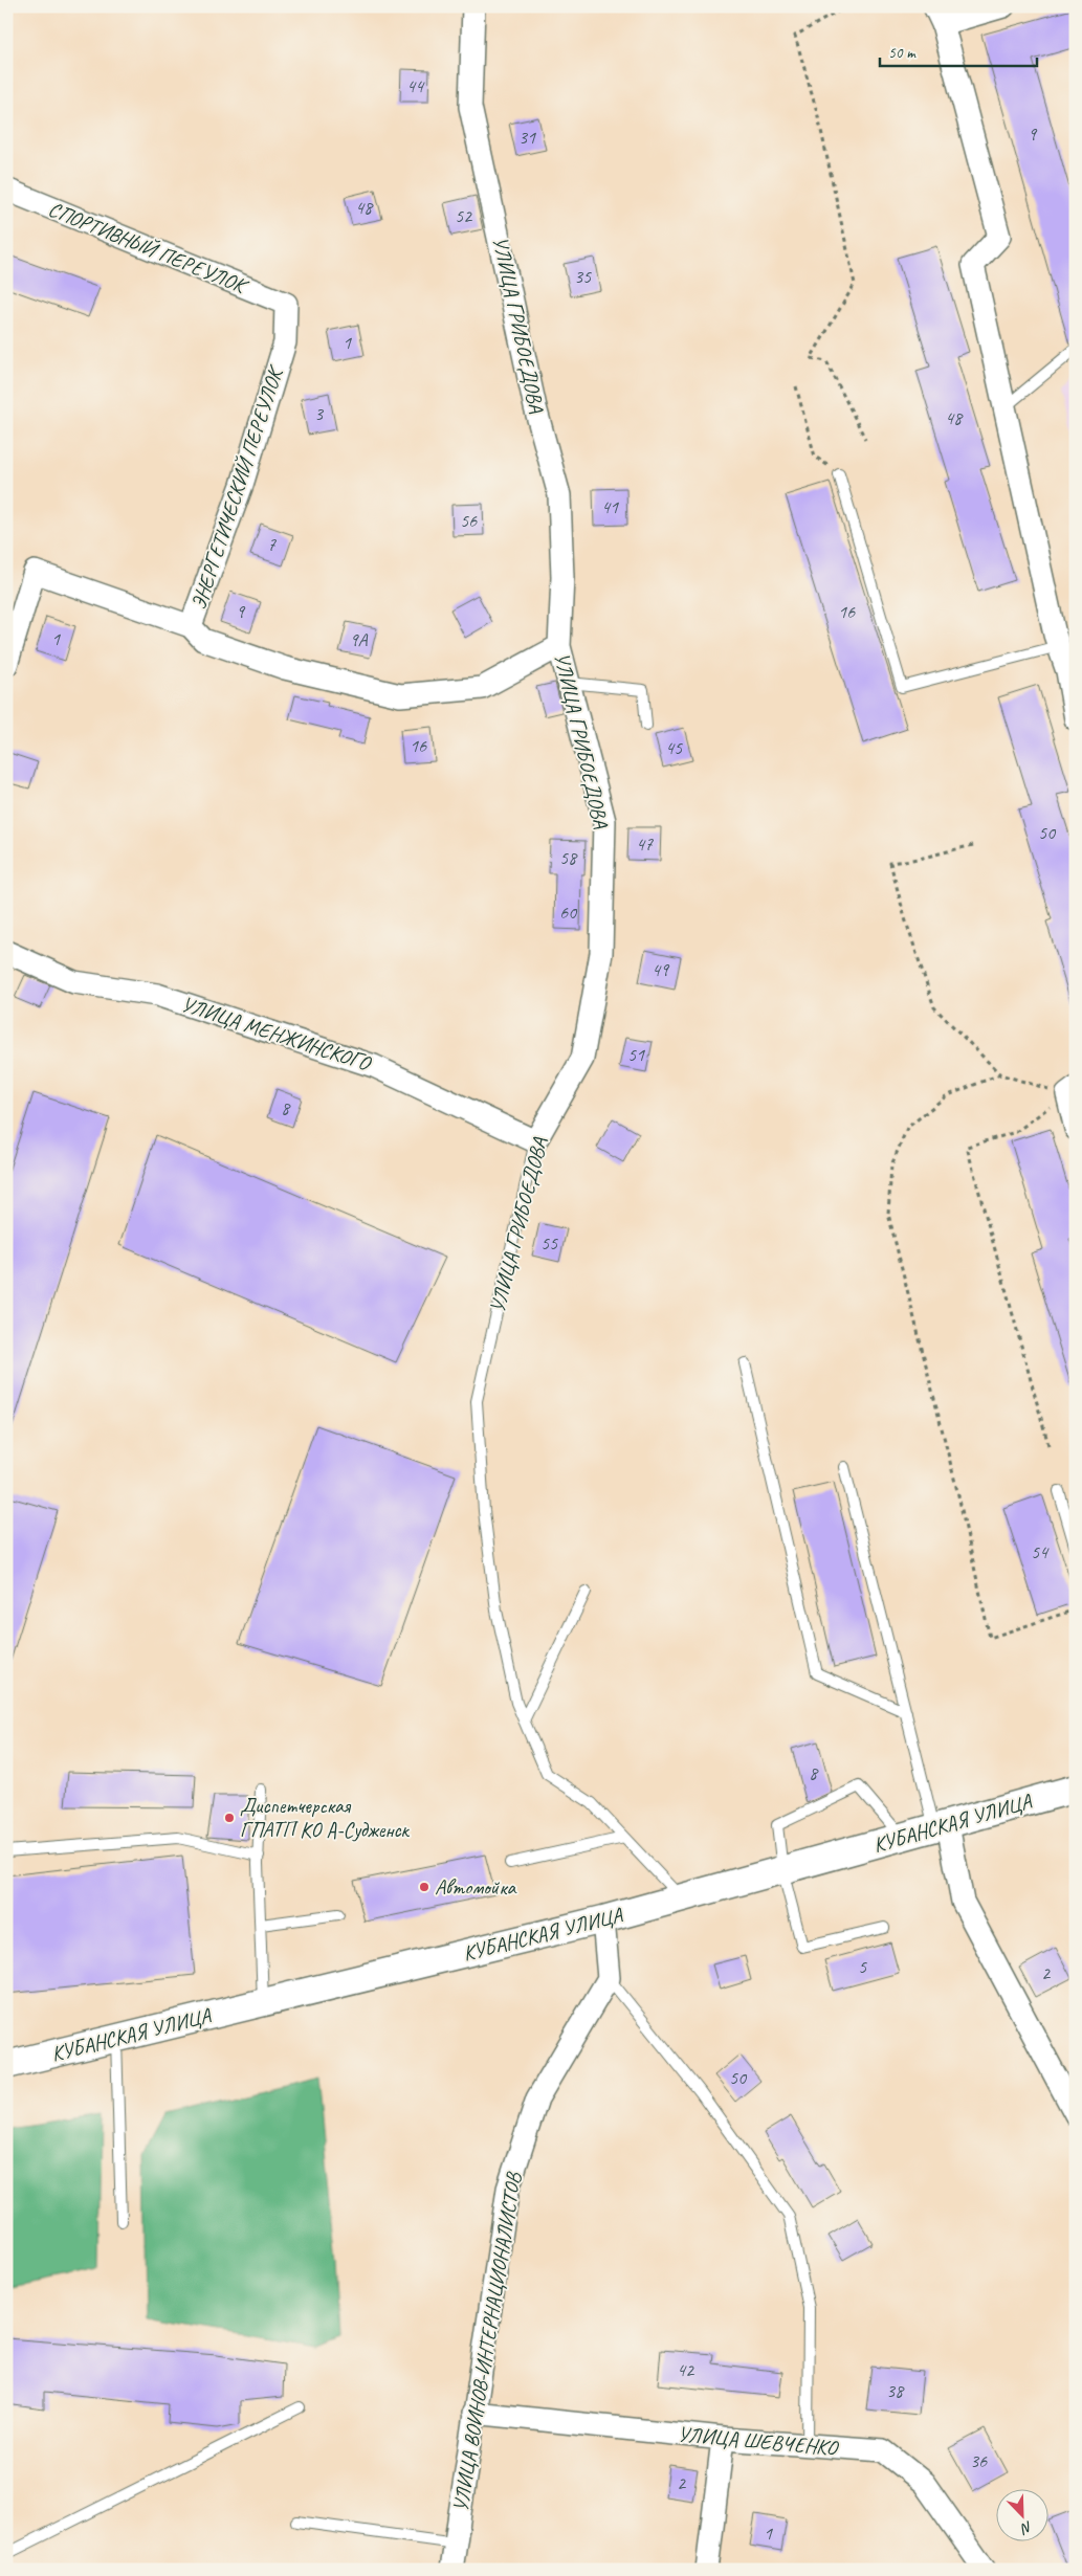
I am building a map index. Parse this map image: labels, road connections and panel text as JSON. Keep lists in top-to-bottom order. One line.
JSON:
{"streets":{"street":["СПОРТИВНЫЙ ПЕРЕУЛОК","УЛИЦА ГРИБОЕДОВА","ЭНЕРГЕТИЧЕСКИЙ ПЕРЕУЛОК","УЛИЦА МЕНЖИНСКОГО","КУБАНСКАЯ УЛИЦА","УЛИЦА ВОИНОВ-ИНТЕРНАЦИОНАЛИСТОВ","УЛИЦА ШЕВЧЕНКО"]},"crossings":[["СПОРТИВНЫЙ ПЕРЕУЛОК","ЭНЕРГЕТИЧЕСКИЙ ПЕРЕУЛОК"],["УЛИЦА ГРИБОЕДОВА","ЭНЕРГЕТИЧЕСКИЙ ПЕРЕУЛОК"],["УЛИЦА ГРИБОЕДОВА","УЛИЦА МЕНЖИНСКОГО"],["УЛИЦА ГРИБОЕДОВА","КУБАНСКАЯ УЛИЦА"],["УЛИЦА ВОИНОВ-ИНТЕРНАЦИОНАЛИСТОВ","УЛИЦА ШЕВЧЕНКО"]],"places":["Диспетчерская ГПАТП КО А-Судженск","Автомойка"],"house_numbers":["44","9","31","48","52","35","1","3","48","41","56","7","9","16","1","9А","16","45","50","47","58","60","49","51","8","55","54","8","5","2","50","42","38","36","2","1"],"scale_bar":"50 m","north":"bottom right"}
